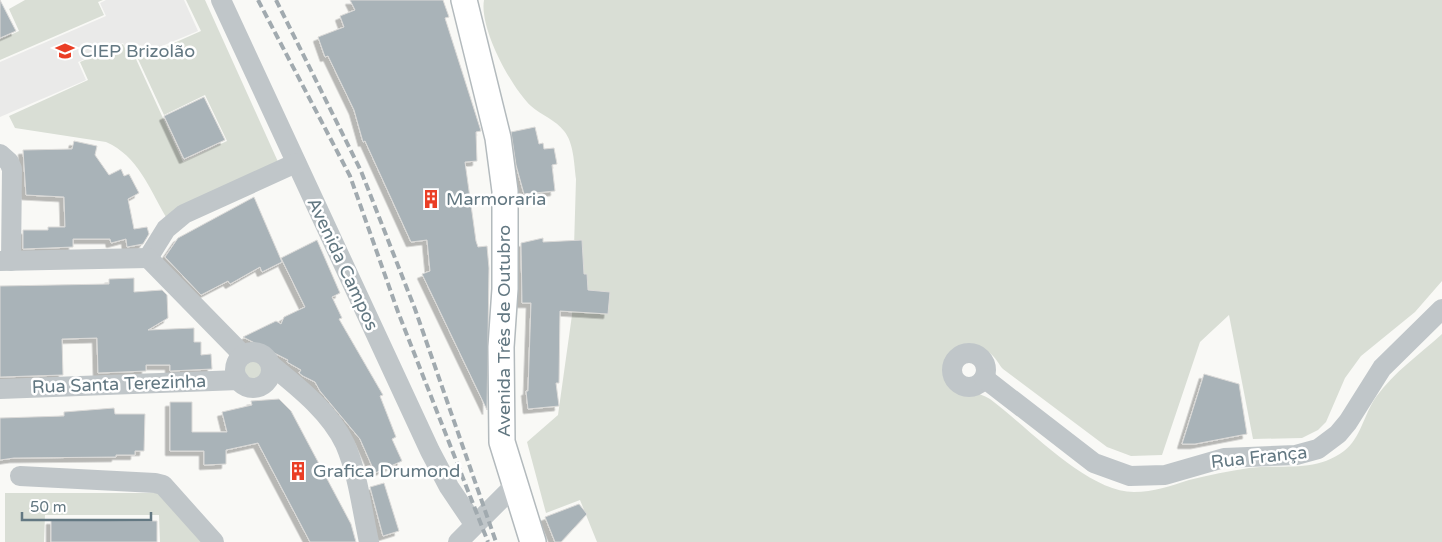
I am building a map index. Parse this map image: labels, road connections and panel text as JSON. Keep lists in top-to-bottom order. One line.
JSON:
{"streets":{"main road":["Avenida Três de Outubro"],"street":["Avenida Campos","Rua Santa Terezinha","Rua França"]},"places":{"school or university":["CIEP Brizolão"],"building":["Marmoraria","Grafica Drumond"]},"scale_bar":"50 m"}
